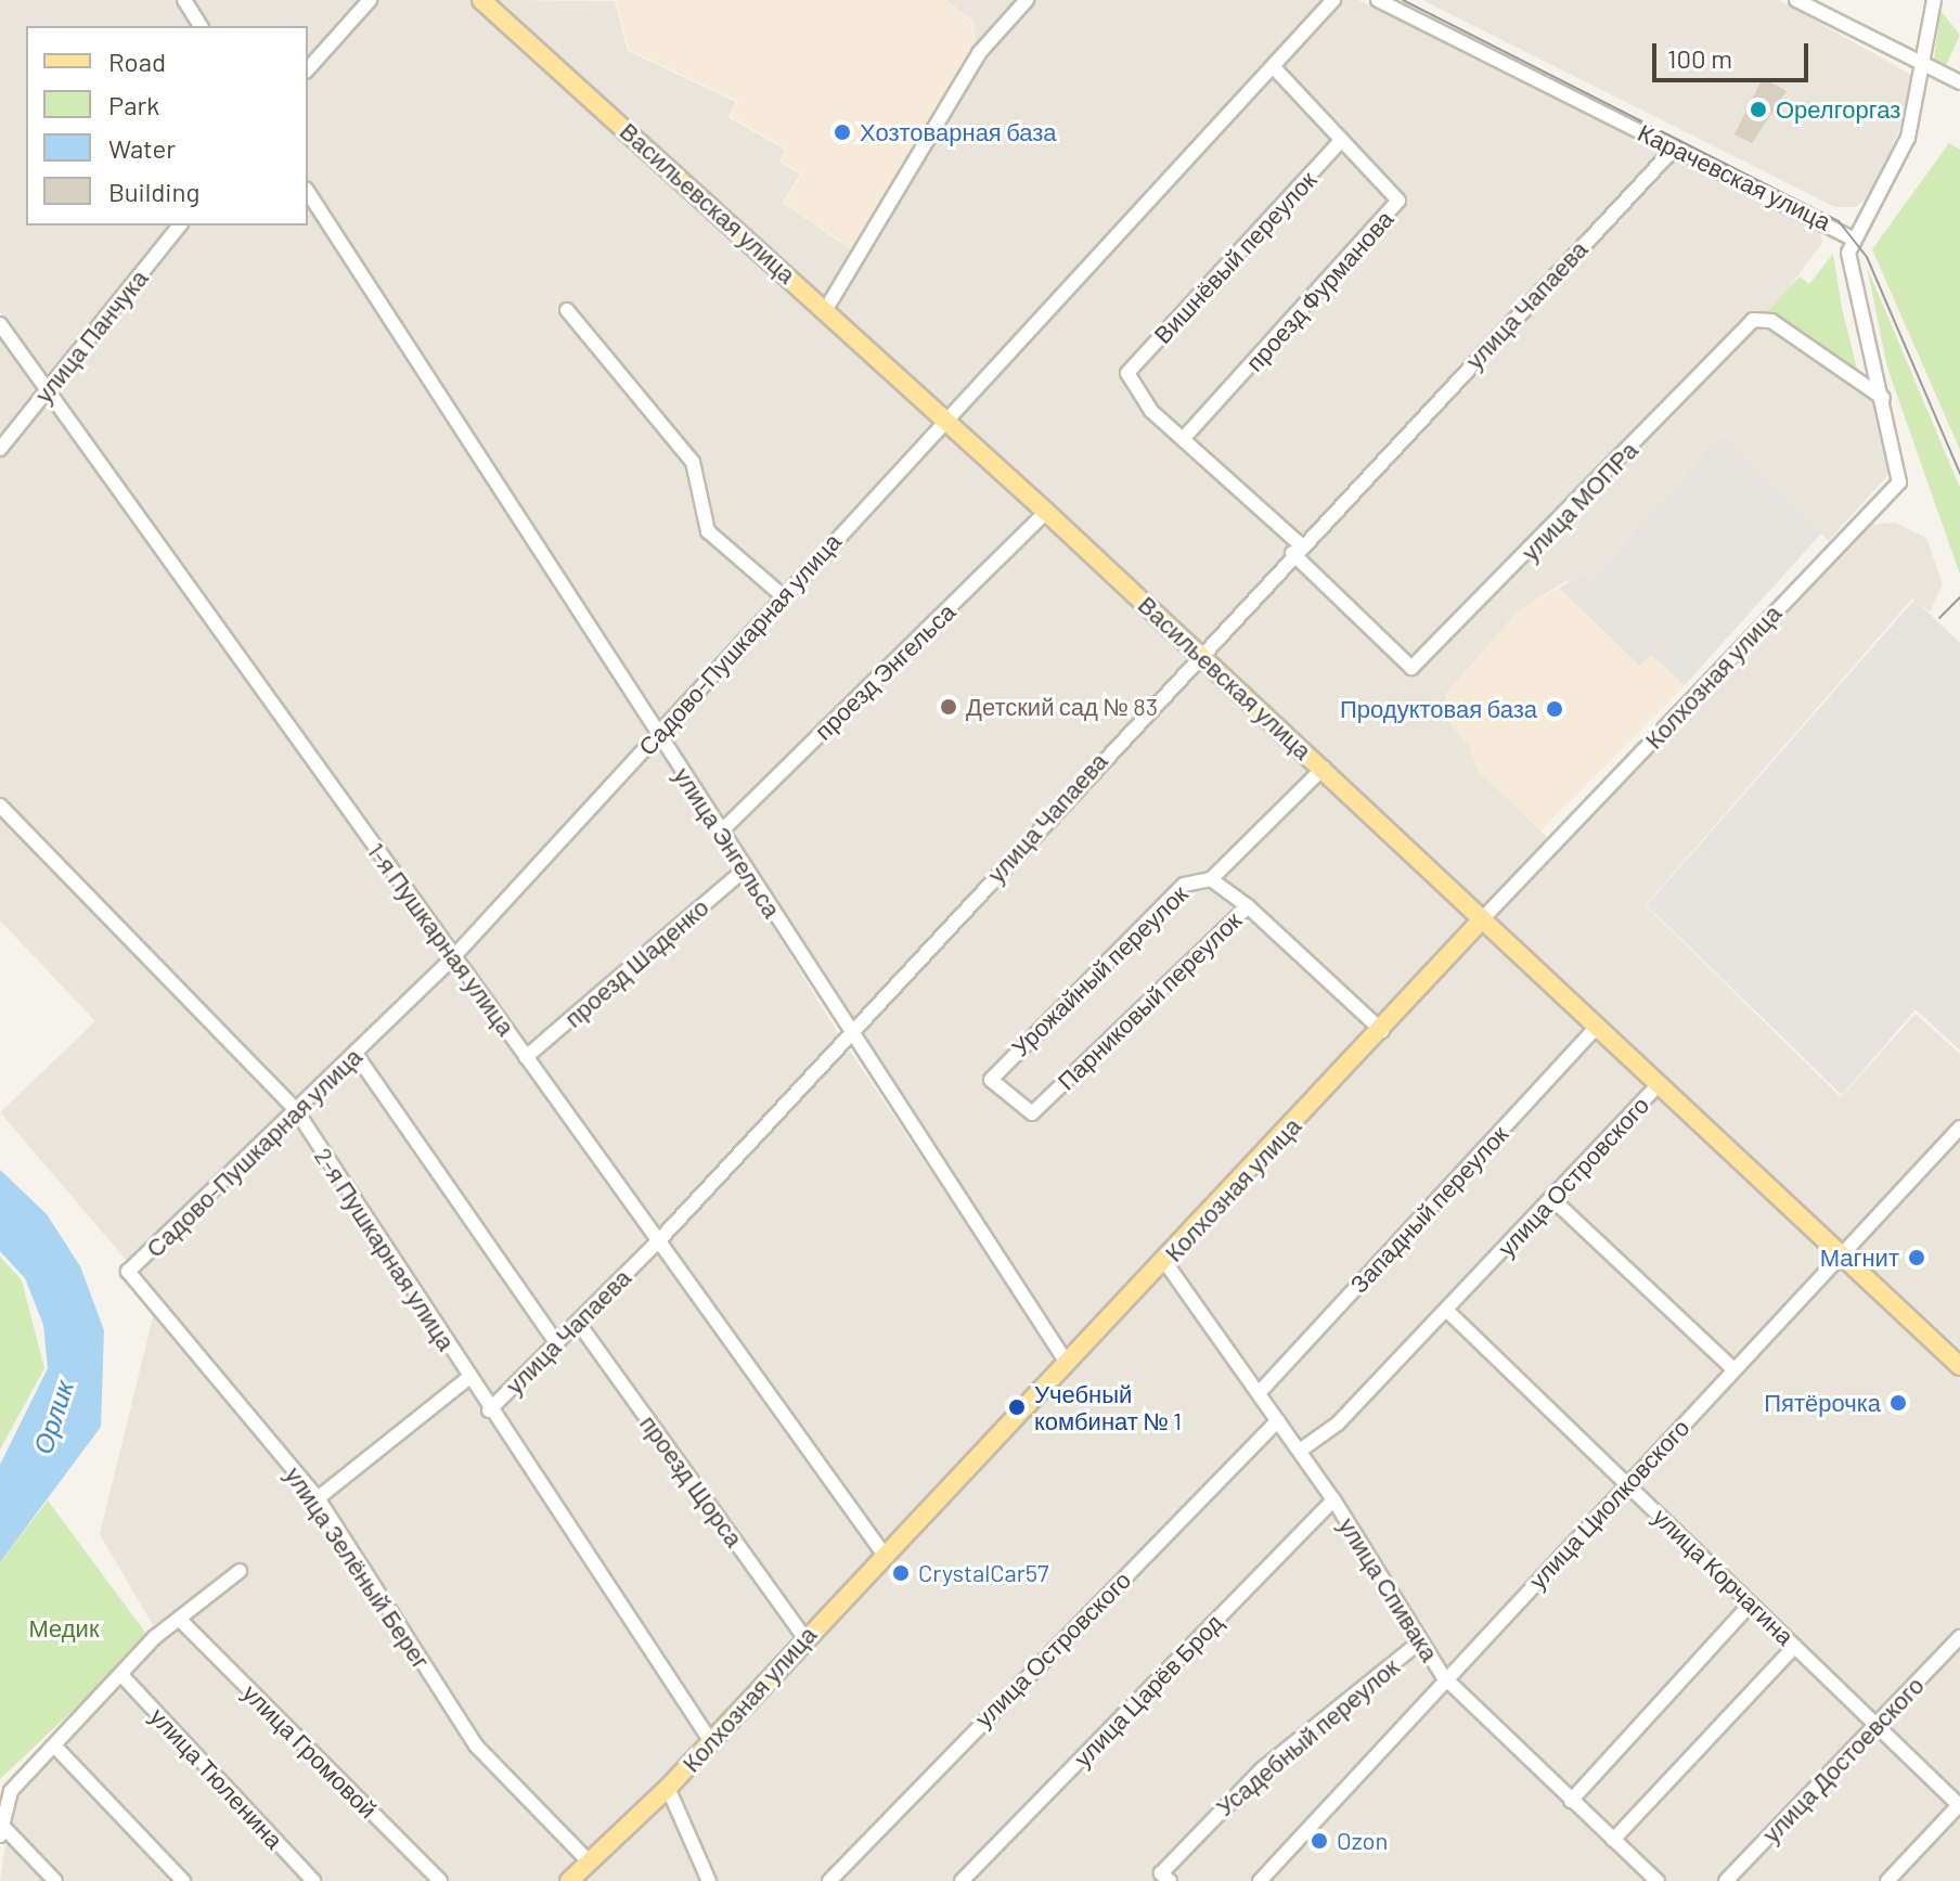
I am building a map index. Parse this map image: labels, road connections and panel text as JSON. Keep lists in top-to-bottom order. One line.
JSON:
{"streets":{"main road":["Васильевская улица","Колхозная улица"],"street":["Карачевская улица","Вишнёвый переулок","проезд Фурманова","улица Чапаева","улица Панчука","улица МОПРа","Садово-Пушкарная улица","проезд Энгельса","улица Энгельса","1-я Пушкарная улица","проезд Шаденко","Урожайный переулок","Парниковый переулок","улица Островского","Западный переулок","2-я Пушкарная улица","проезд Щорса","улица Циолковского","улица Зелёный Берег","улица Корчагина","улица Спивака","улица Царёв Брод","Усадебный переулок","улица Громовой","улица Достоевского","улица Тюленина"]},"crossings":[["Карачевская улица","улица Чапаева"],["Карачевская улица","улица МОПРа"],["Карачевская улица","Колхозная улица"],["Васильевская улица","улица Чапаева"],["Васильевская улица","Садово-Пушкарная улица"],["Васильевская улица","проезд Энгельса"],["Васильевская улица","Колхозная улица"],["Васильевская улица","Урожайный переулок"],["Васильевская улица","улица Островского"],["Васильевская улица","Западный переулок"],["Васильевская улица","улица Циолковского"],["Вишнёвый переулок","проезд Фурманова"],["проезд Фурманова","Садово-Пушкарная улица"],["улица Чапаева","улица МОПРа"],["улица Чапаева","улица Энгельса"],["улица Чапаева","1-я Пушкарная улица"],["улица Чапаева","2-я Пушкарная улица"],["улица Чапаева","проезд Щорса"],["улица Чапаева","улица Зелёный Берег"],["улица Панчука","1-я Пушкарная улица"],["Садово-Пушкарная улица","улица Энгельса"],["Садово-Пушкарная улица","1-я Пушкарная улица"],["Садово-Пушкарная улица","2-я Пушкарная улица"],["Садово-Пушкарная улица","улица Зелёный Берег"],["проезд Энгельса","улица Энгельса"],["Колхозная улица","улица Энгельса"],["Колхозная улица","1-я Пушкарная улица"],["Колхозная улица","Парниковый переулок"],["Колхозная улица","2-я Пушкарная улица"],["Колхозная улица","проезд Щорса"],["Колхозная улица","улица Зелёный Берег"],["Колхозная улица","улица Спивака"],["улица Энгельса","проезд Шаденко"],["1-я Пушкарная улица","проезд Шаденко"],["Урожайный переулок","Парниковый переулок"],["улица Островского","улица Корчагина"],["улица Островского","улица Спивака"],["Западный переулок","улица Спивака"],["улица Циолковского","улица Корчагина"],["улица Циолковского","улица Спивака"],["улица Корчагина","улица Достоевского"],["улица Спивака","улица Царёв Брод"],["улица Спивака","Усадебный переулок"]],"water":["Орлик"],"parks":["Медик"],"places":["Орелгоргаз","Хозтоварная база","Детский сад № 83","Продуктовая база","Магнит","Пятёрочка","Учебный комбинат № 1","CrystalCar57","Ozon"],"legend":["Road","Park","Water","Building"],"scale_bar":"100 m"}
